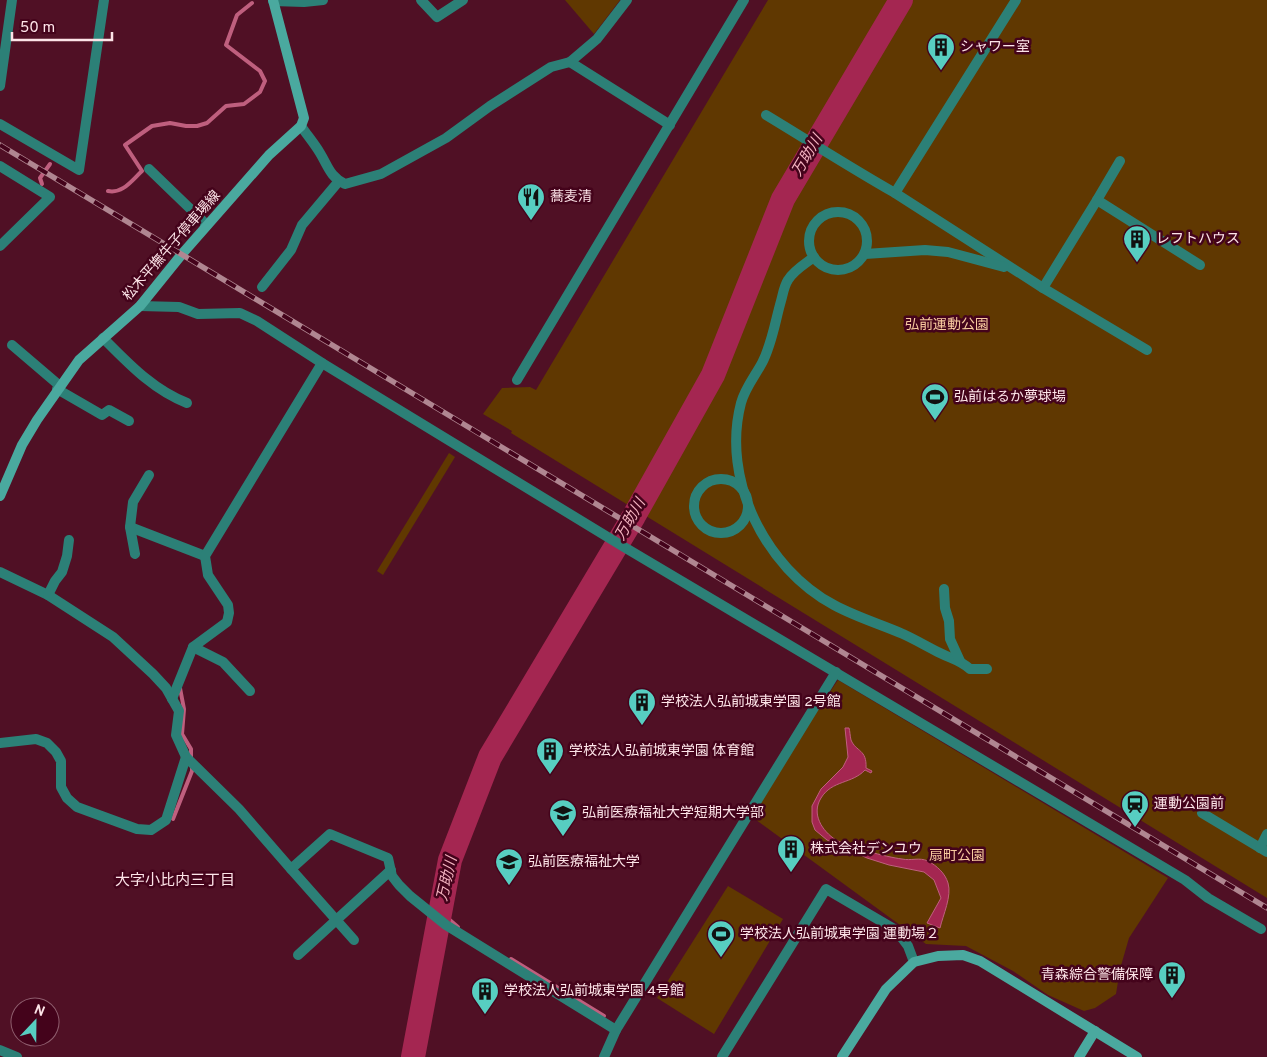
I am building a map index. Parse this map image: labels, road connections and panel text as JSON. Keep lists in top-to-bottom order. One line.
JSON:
{"streets":{"main road":["松木平撫牛子停車場線"]},"districts":["大字小比内三丁目"],"water":["万助川"],"parks":["弘前運動公園","扇町公園"],"places":{"building":["シャワー室","レフトハウス","学校法人弘前城東学園 2号館","学校法人弘前城東学園 体育館","株式会社デンユウ","青森綜合警備保障","学校法人弘前城東学園 4号館"],"restaurant":["蕎麦清"],"sports":["弘前はるか夢球場","学校法人弘前城東学園 運動場２"],"station":["運動公園前"],"school or university":["弘前医療福祉大学短期大学部","弘前医療福祉大学"]},"scale_bar":"50 m","north":"top"}
